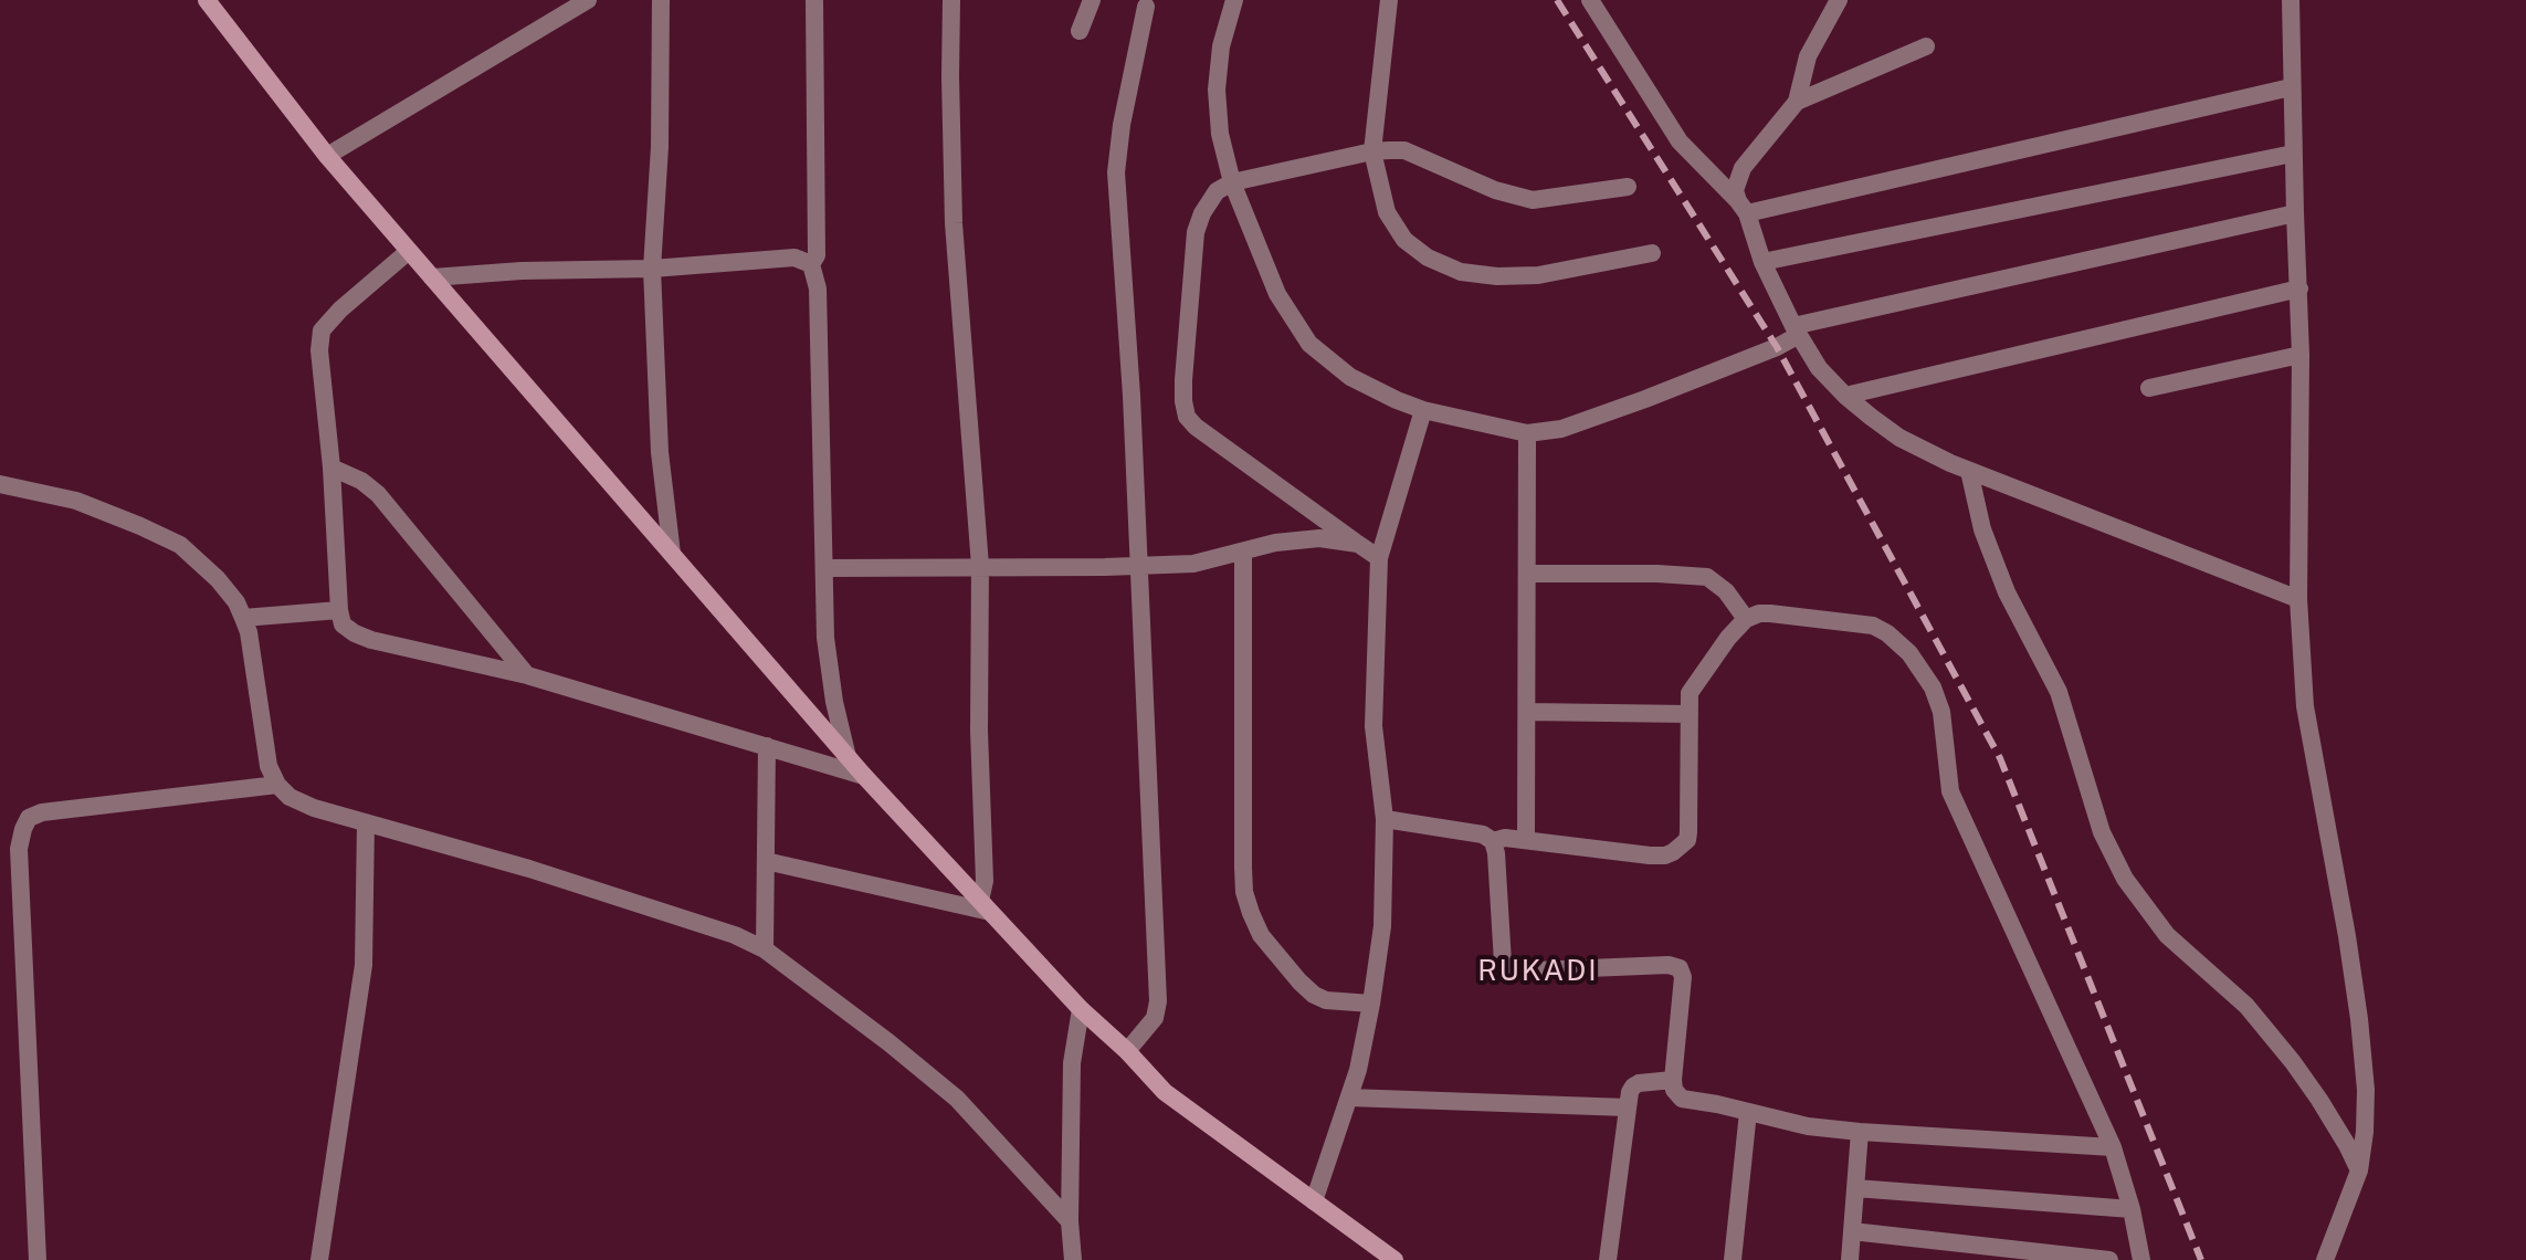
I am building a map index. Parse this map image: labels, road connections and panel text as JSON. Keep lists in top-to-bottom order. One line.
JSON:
{"districts":["RUKADI"]}
